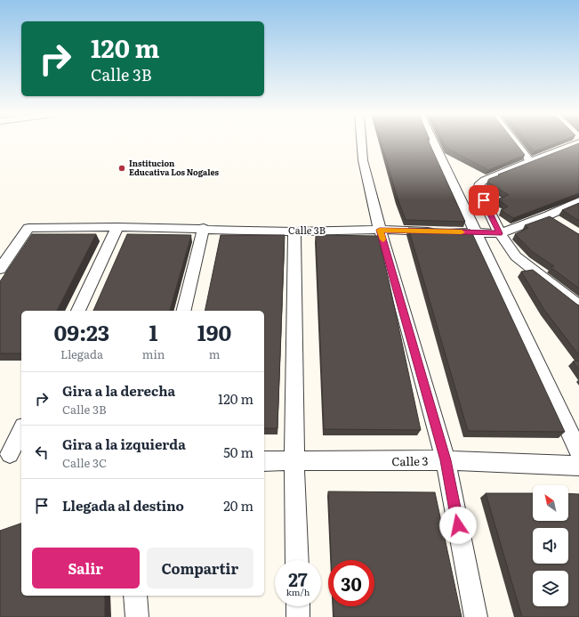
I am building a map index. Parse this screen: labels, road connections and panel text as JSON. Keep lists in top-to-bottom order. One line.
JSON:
{"streets":{"street":["Calle 3B","Calle 3"]},"places":["Institucion Educativa Los Nogales"],"north":"top left","page":{"turn":["120 m","Calle 3B"],"eta":["09:23","Llegada","1","min","190","m"],"list":[{"name":"Gira a la derecha","note":"Calle 3B","value":"120 m"},{"name":"Gira a la izquierda","note":"Calle 3C","value":"50 m"},{"name":"Llegada al destino","value":"20 m"}],"buttons":["Salir","Compartir"],"speed":"27 km/h","limit":"30"}}
